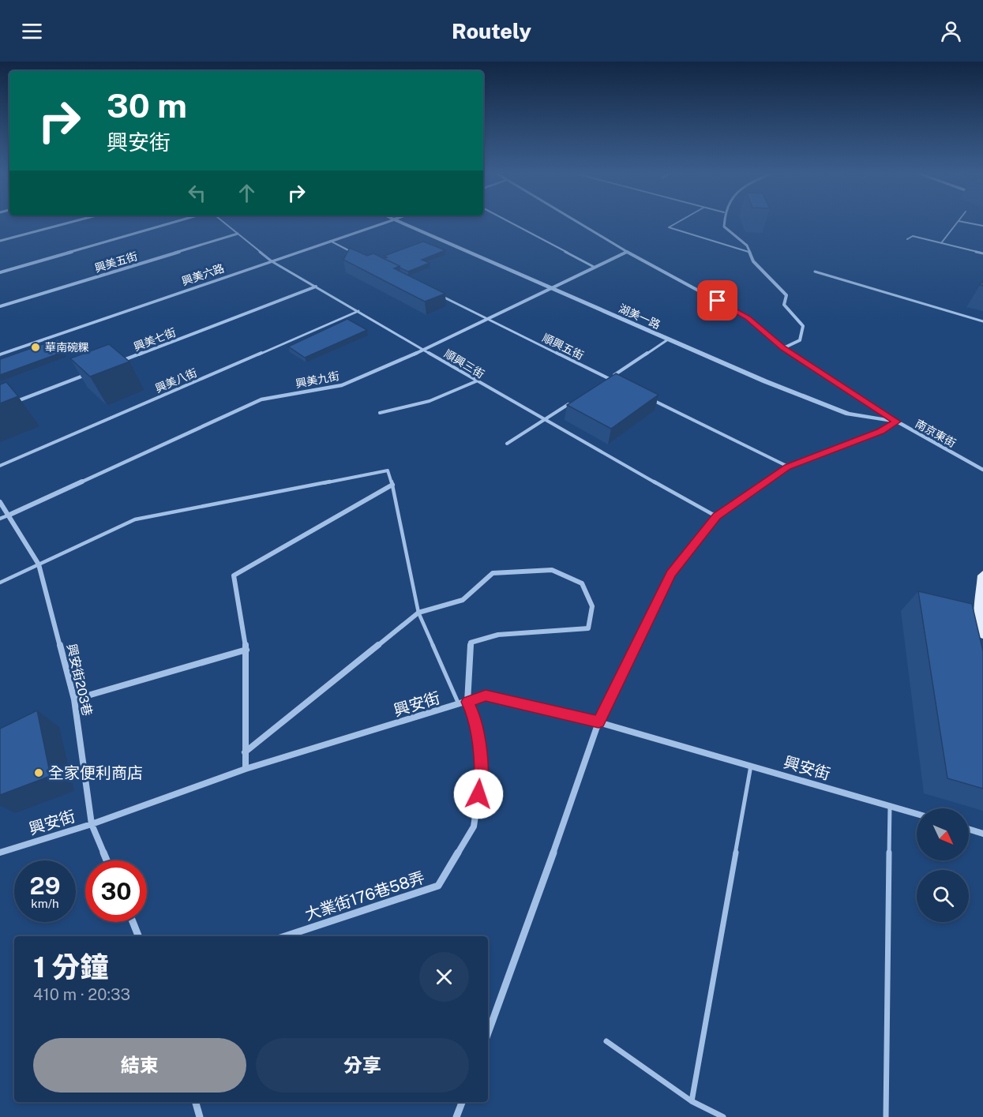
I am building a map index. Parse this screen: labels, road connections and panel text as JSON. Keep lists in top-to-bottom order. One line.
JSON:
{"streets":{"street":["興美五街","興美六路","湖美一路","興美七街","興美九街","南京東街","興安街203巷","興安街","大業街176巷58弄"],"lane":["順興五街","順興三街","興美八街"]},"crossings":[["興美五街","順興三街"],["興美六路","順興三街"],["湖美一路","興美九街"],["湖美一路","南京東街"],["興美七街","順興三街"],["順興五街","興美九街"],["順興三街","興美九街"],["順興三街","興美八街"],["興美九街","南京東街"],["興美九街","興安街203巷"],["興安街203巷","興安街"],["興安街","大業街176巷58弄"]],"places":["華南碗粿","全家便利商店"],"north":"bottom right","page":{"header":"Routely","turn":["30 m","興安街"],"speed":"29 km/h","limit":"30","heading":["1 分鐘","410 m · 20:33"],"buttons":["結束","分享"]}}
